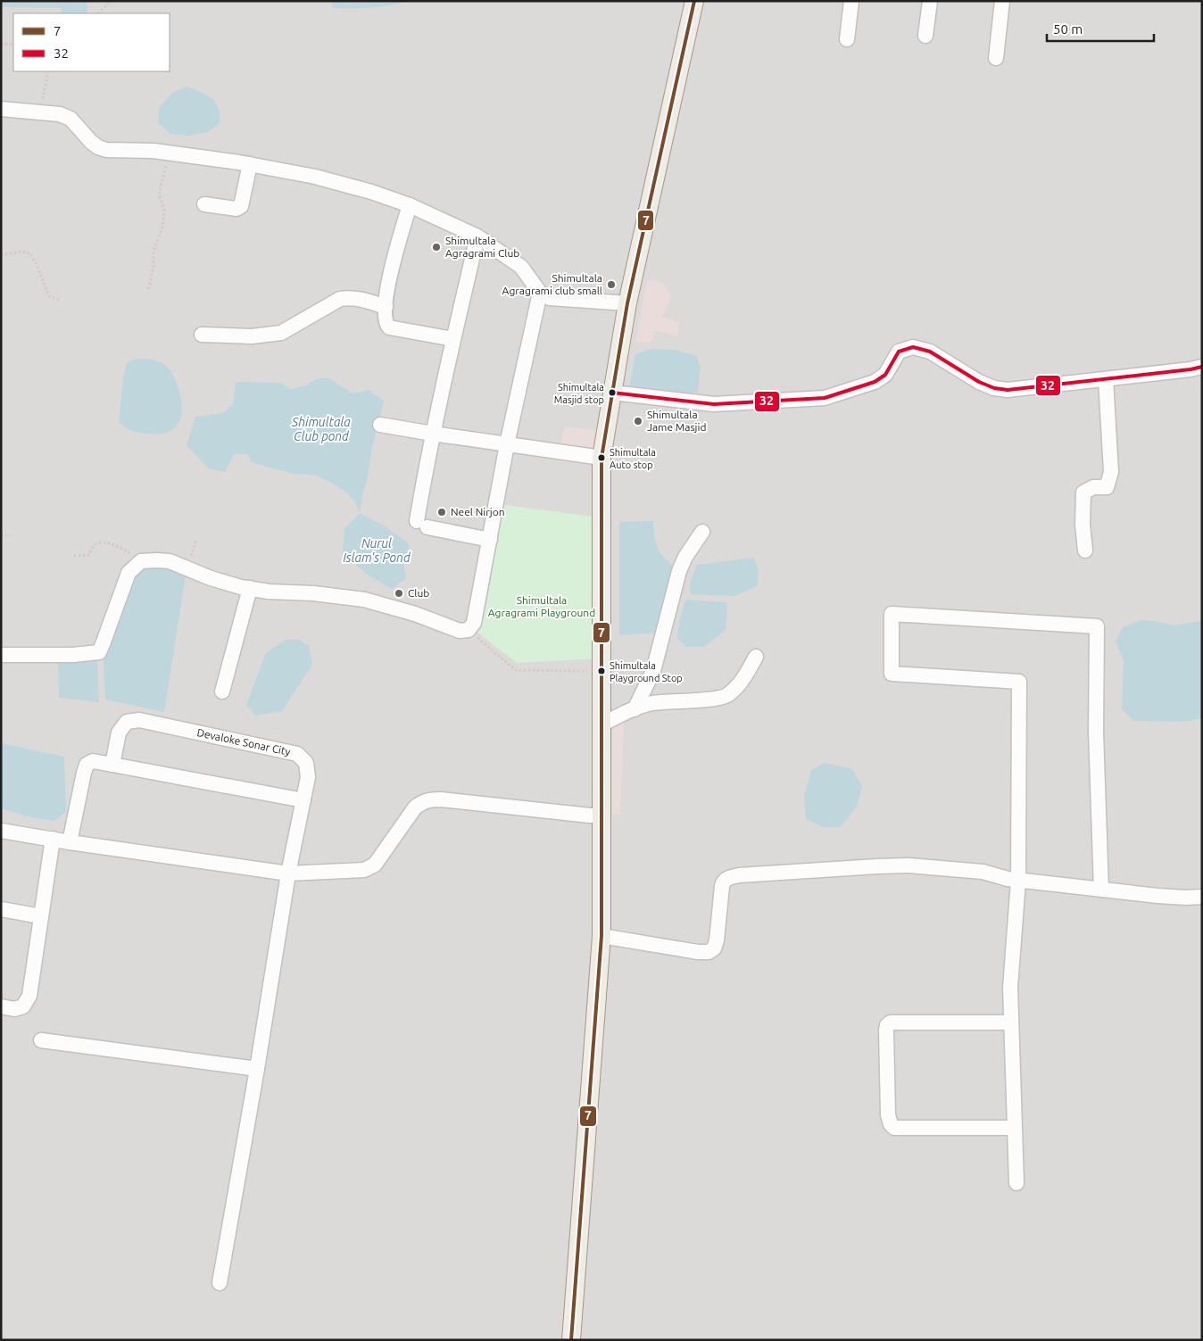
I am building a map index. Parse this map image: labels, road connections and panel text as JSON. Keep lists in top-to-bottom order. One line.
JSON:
{"streets":{"street":["Devaloke Sonar City"]},"water":["Shimultala Club pond","Nurul Islam's Pond"],"parks":["Shimultala Agragrami Playground"],"places":["Shimultala Agragrami Club","Shimultala Agragrami club small","Shimultala Masjid stop","Shimultala Jame Masjid","Shimultala Auto stop","Neel Nirjon","Club","Shimultala Playground Stop"],"lines":["transit line 7","transit line 32"],"legend":["7","32"],"scale_bar":"50 m"}
